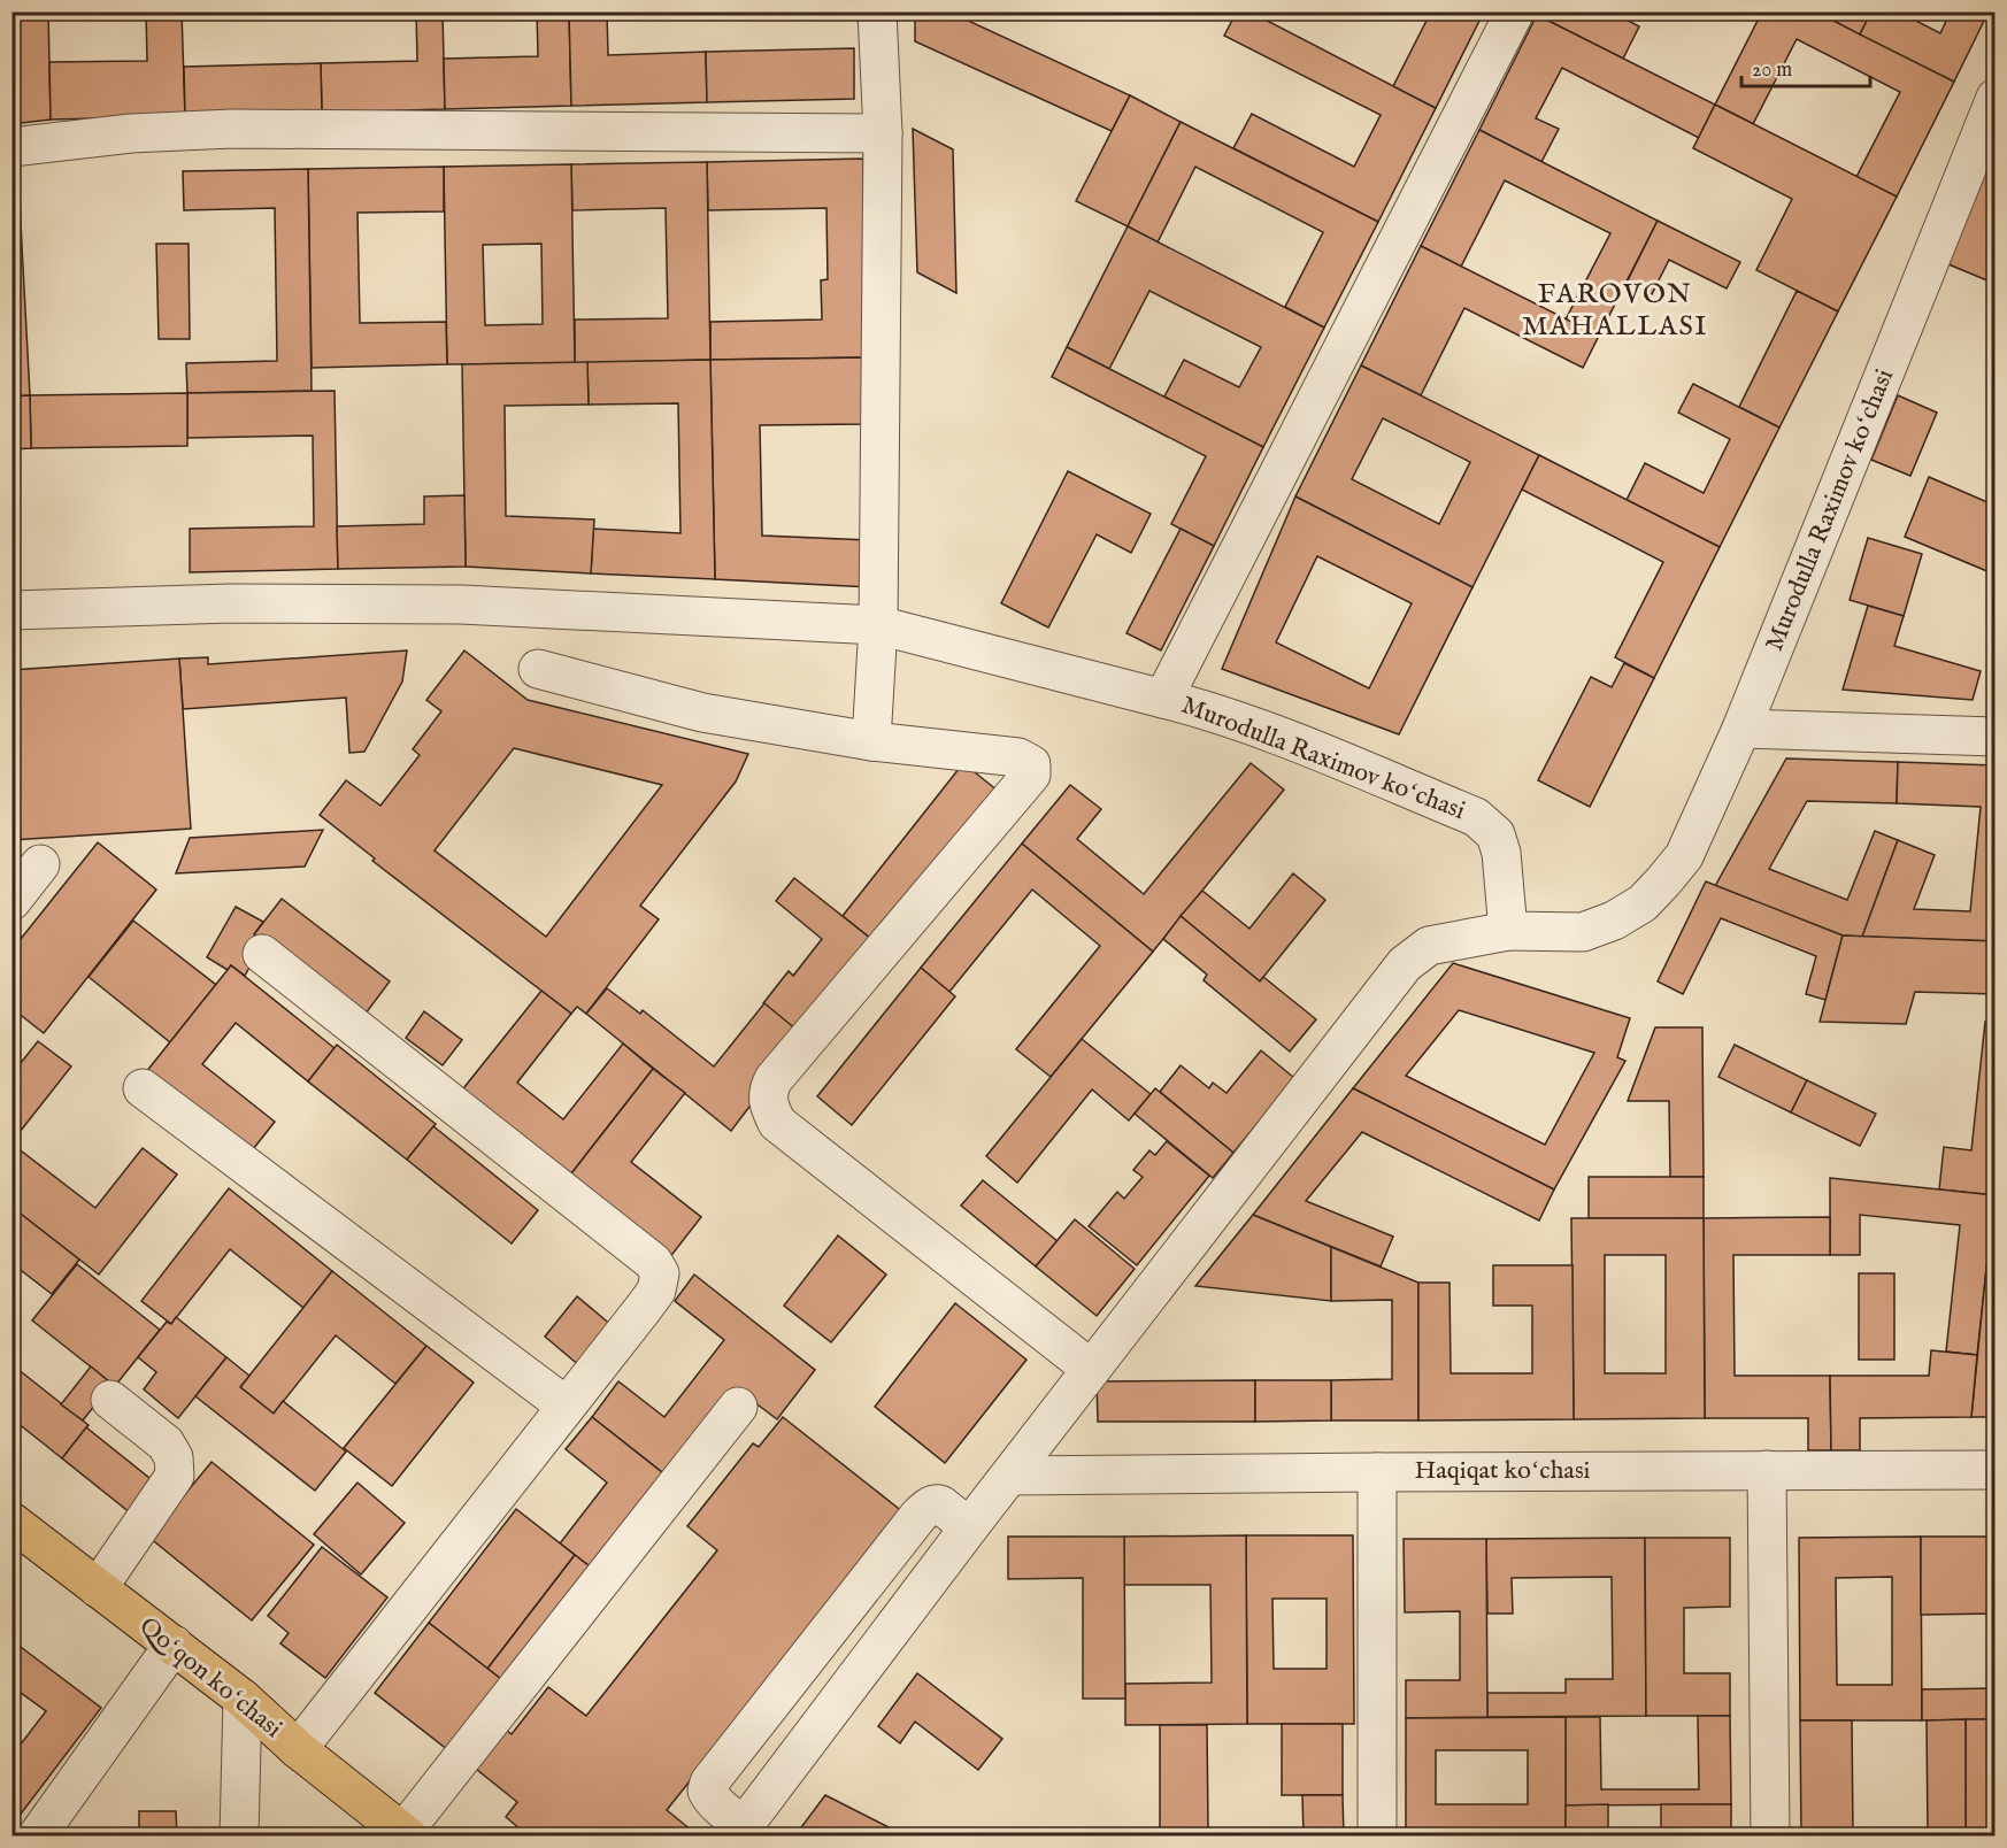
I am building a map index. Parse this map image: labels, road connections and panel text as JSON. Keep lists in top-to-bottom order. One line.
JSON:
{"streets":{"main road":["Qoʻqon koʻchasi"],"street":["Murodulla Raximov koʻchasi","Haqiqat koʻchasi"]},"districts":["FAROVON MAHALLASI"],"scale_bar":"20 m"}
